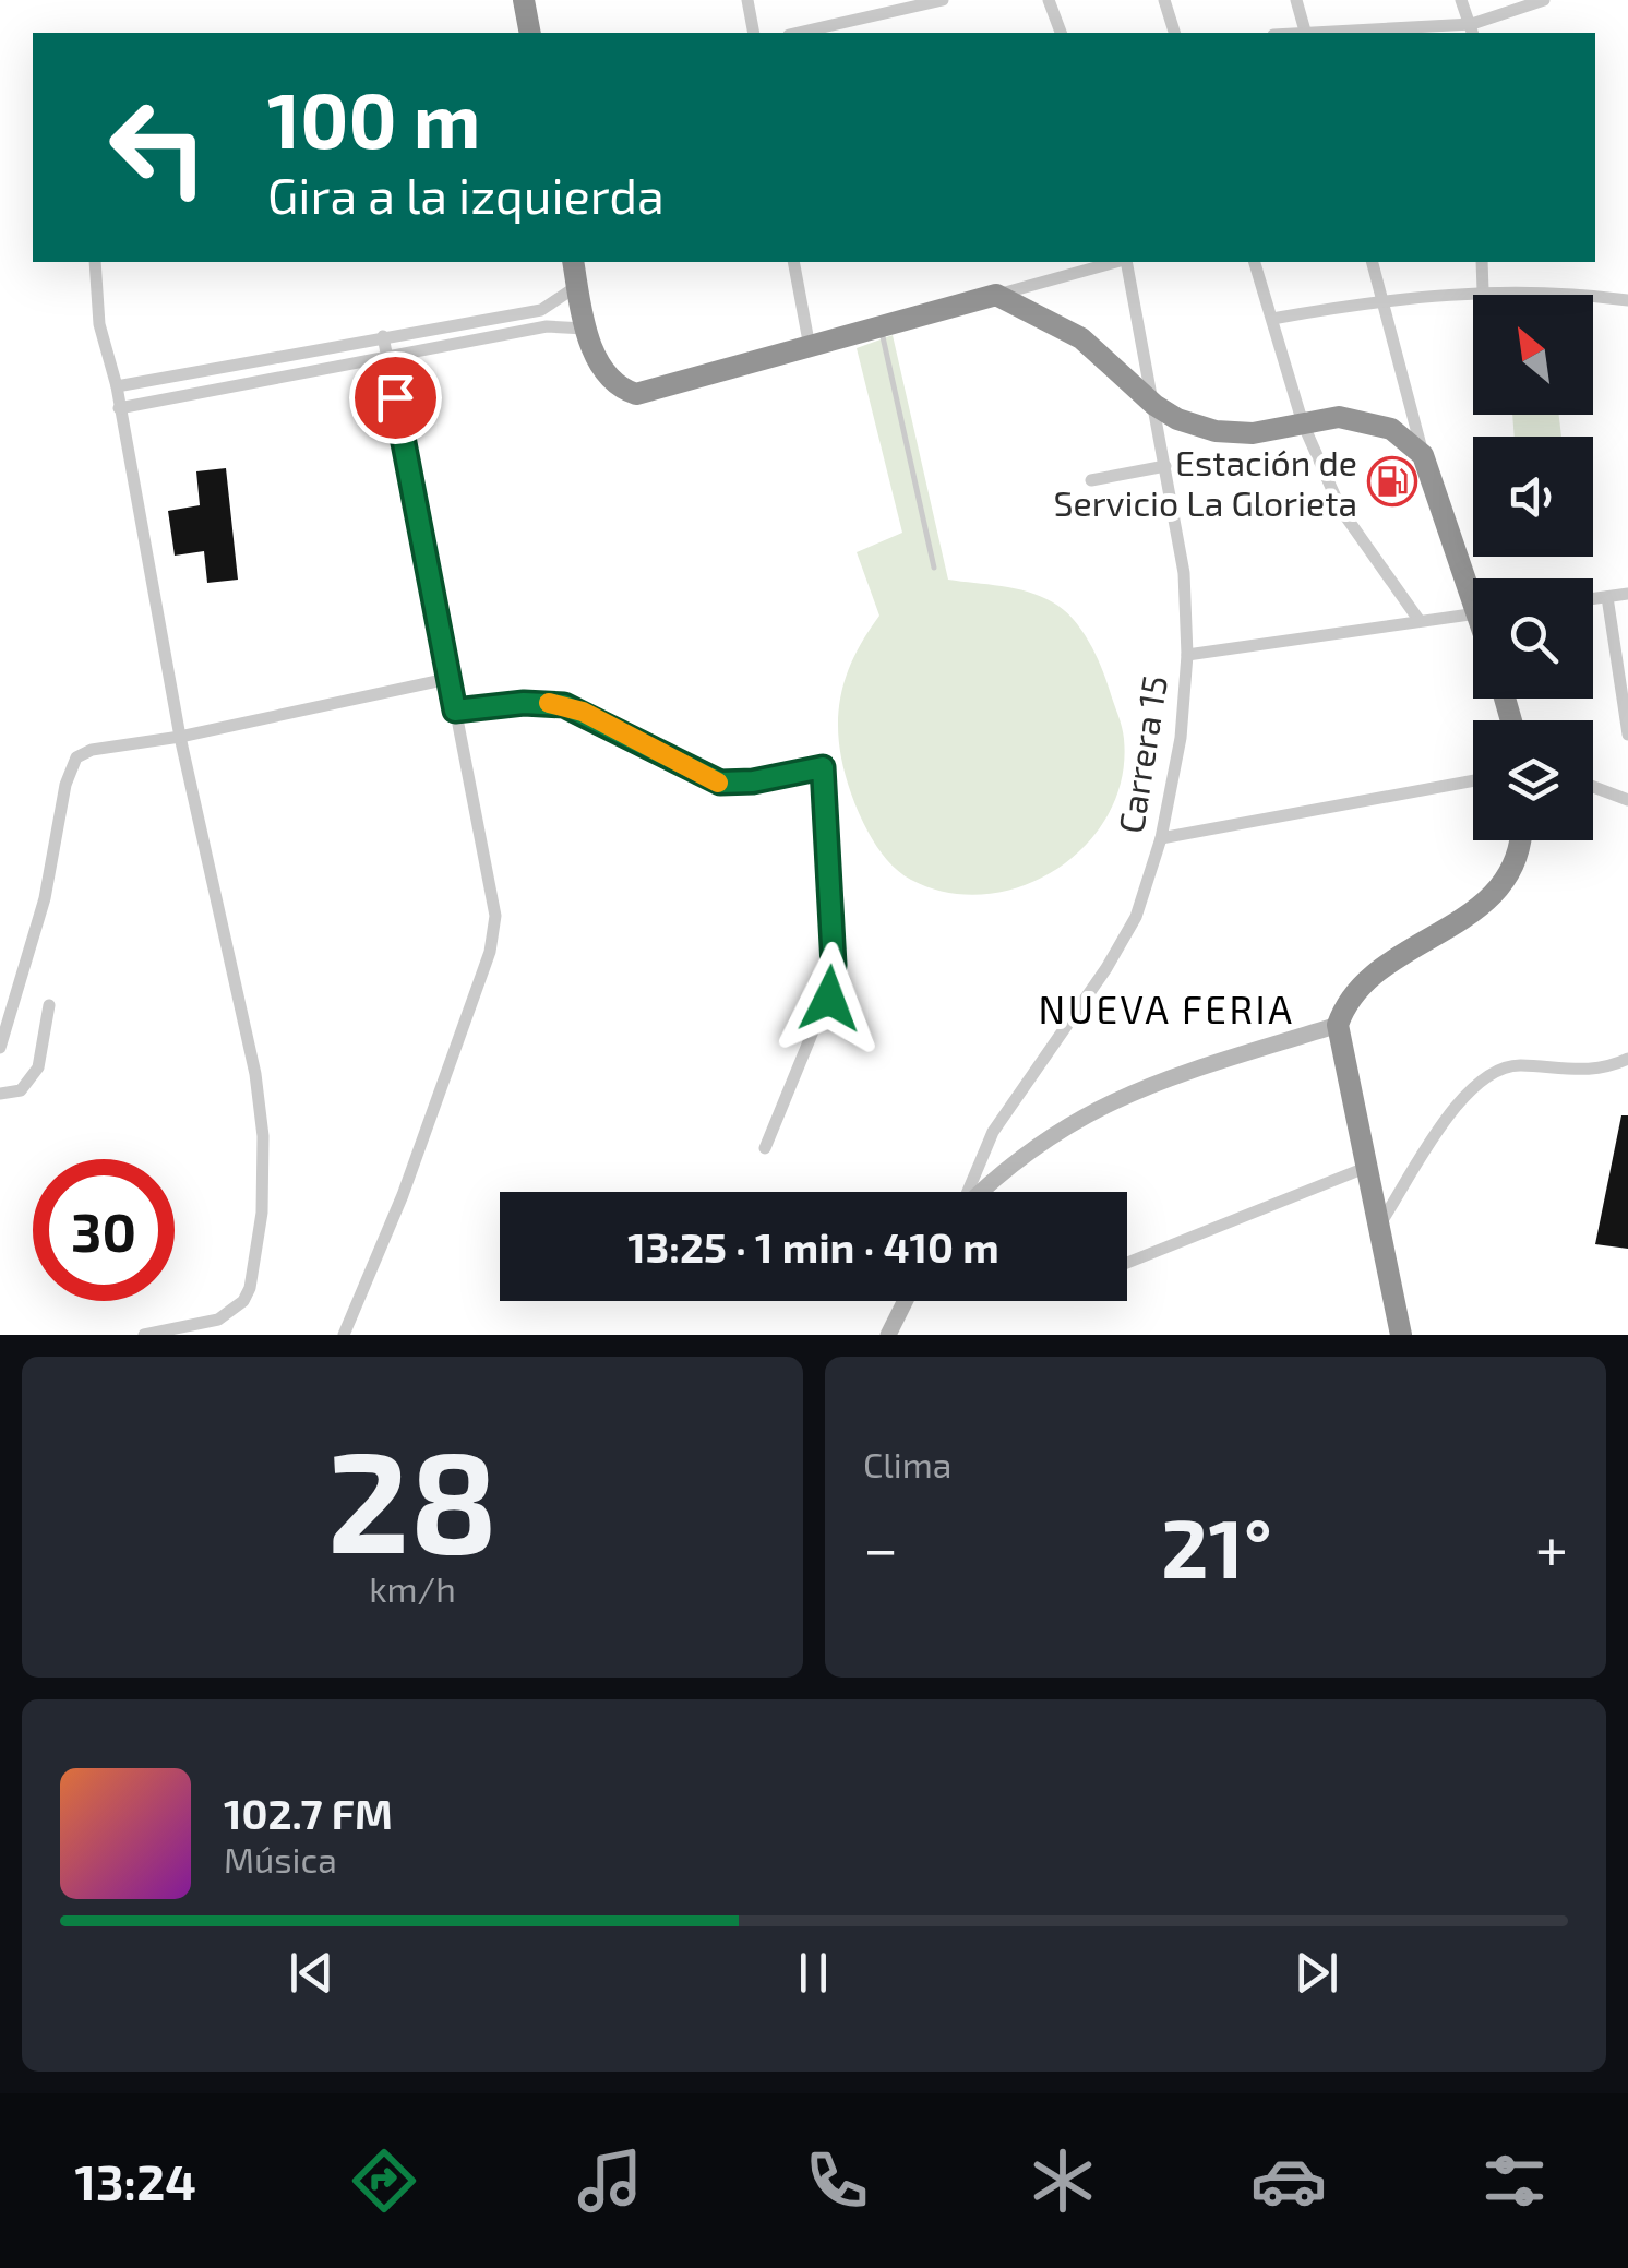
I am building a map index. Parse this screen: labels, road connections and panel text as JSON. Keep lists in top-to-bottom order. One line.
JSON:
{"streets":{"street":["Carrera 15"]},"districts":["NUEVA FERIA"],"places":{"fuel station":["Estación de Servicio La Glorieta"]},"north":"top left","page":{"turn":["100 m","Gira a la izquierda"],"limit":"30","trip":"13:25 · 1 min · 410 m","tile":[["28","km/h"],"Clima"],"heat":["−","21°","+"],"song":["102.7 FM","Música"],"tabs":"13:24"}}
